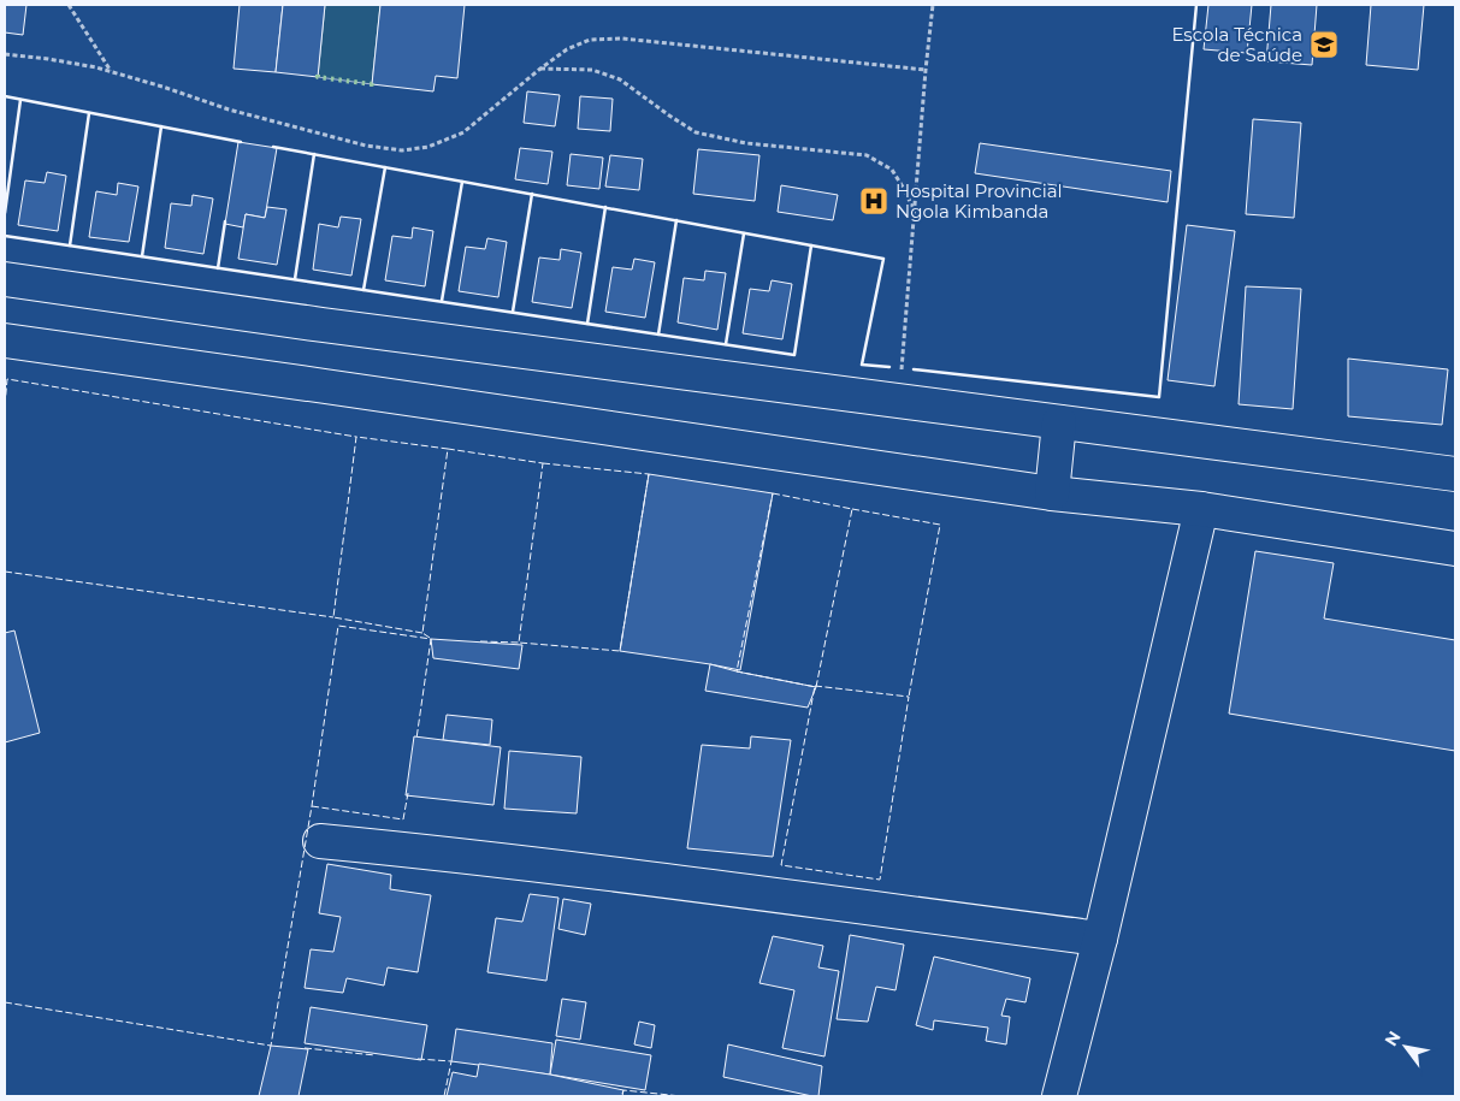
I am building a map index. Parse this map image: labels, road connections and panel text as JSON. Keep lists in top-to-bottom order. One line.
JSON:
{"places":{"school or university":["Escola Técnica de Saúde"],"hospital":["Hospital Provincial Ngola Kimbanda"]},"north":"top left"}
